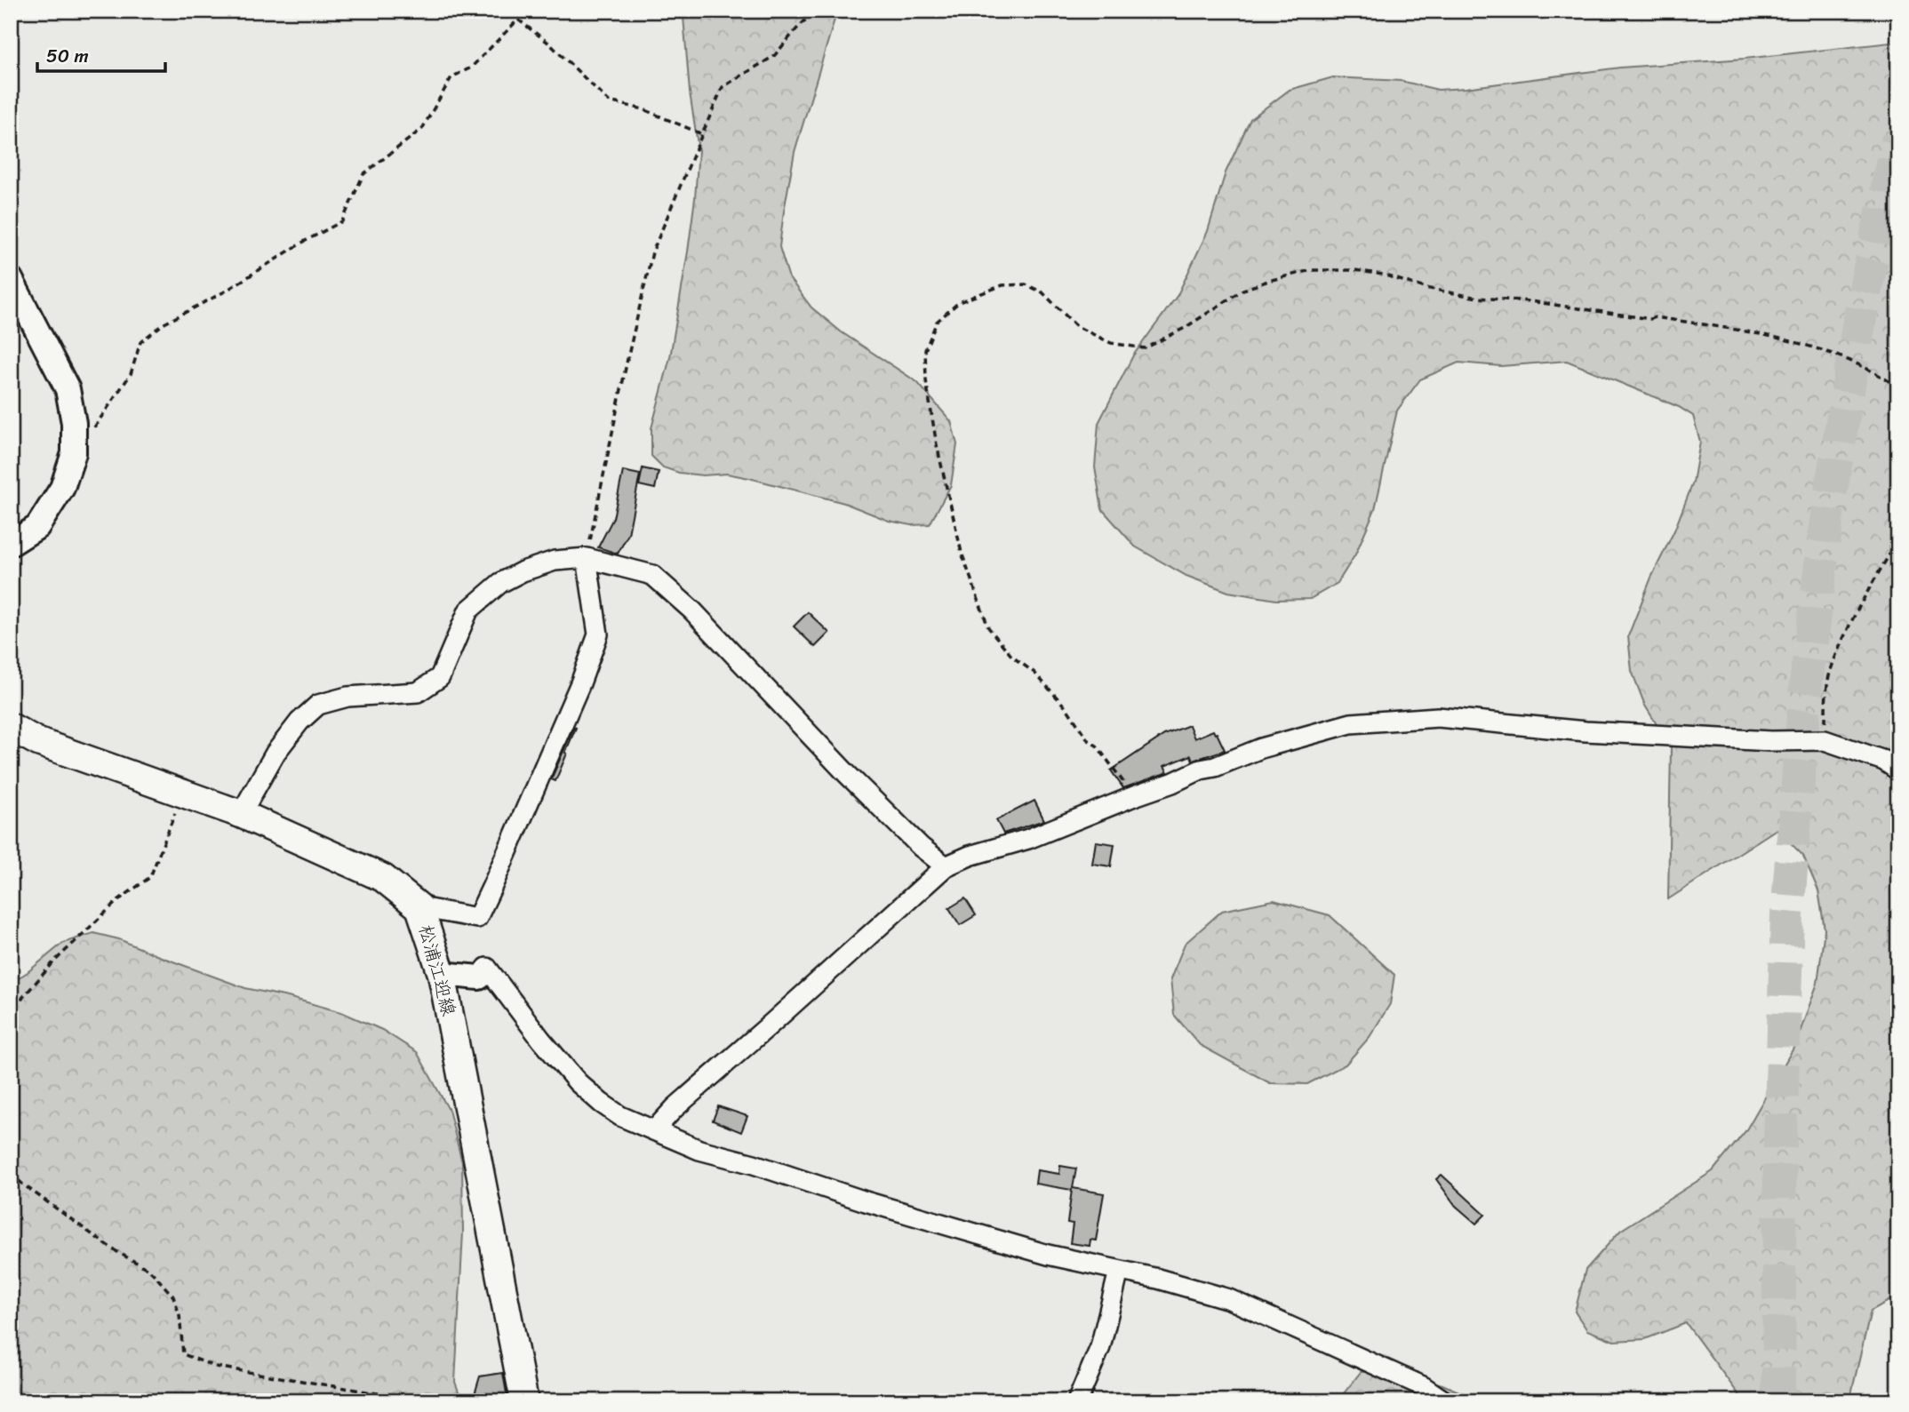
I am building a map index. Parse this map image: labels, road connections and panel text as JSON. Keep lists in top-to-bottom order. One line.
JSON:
{"streets":{"main road":["松浦江迎線"]},"scale_bar":"50 m"}
